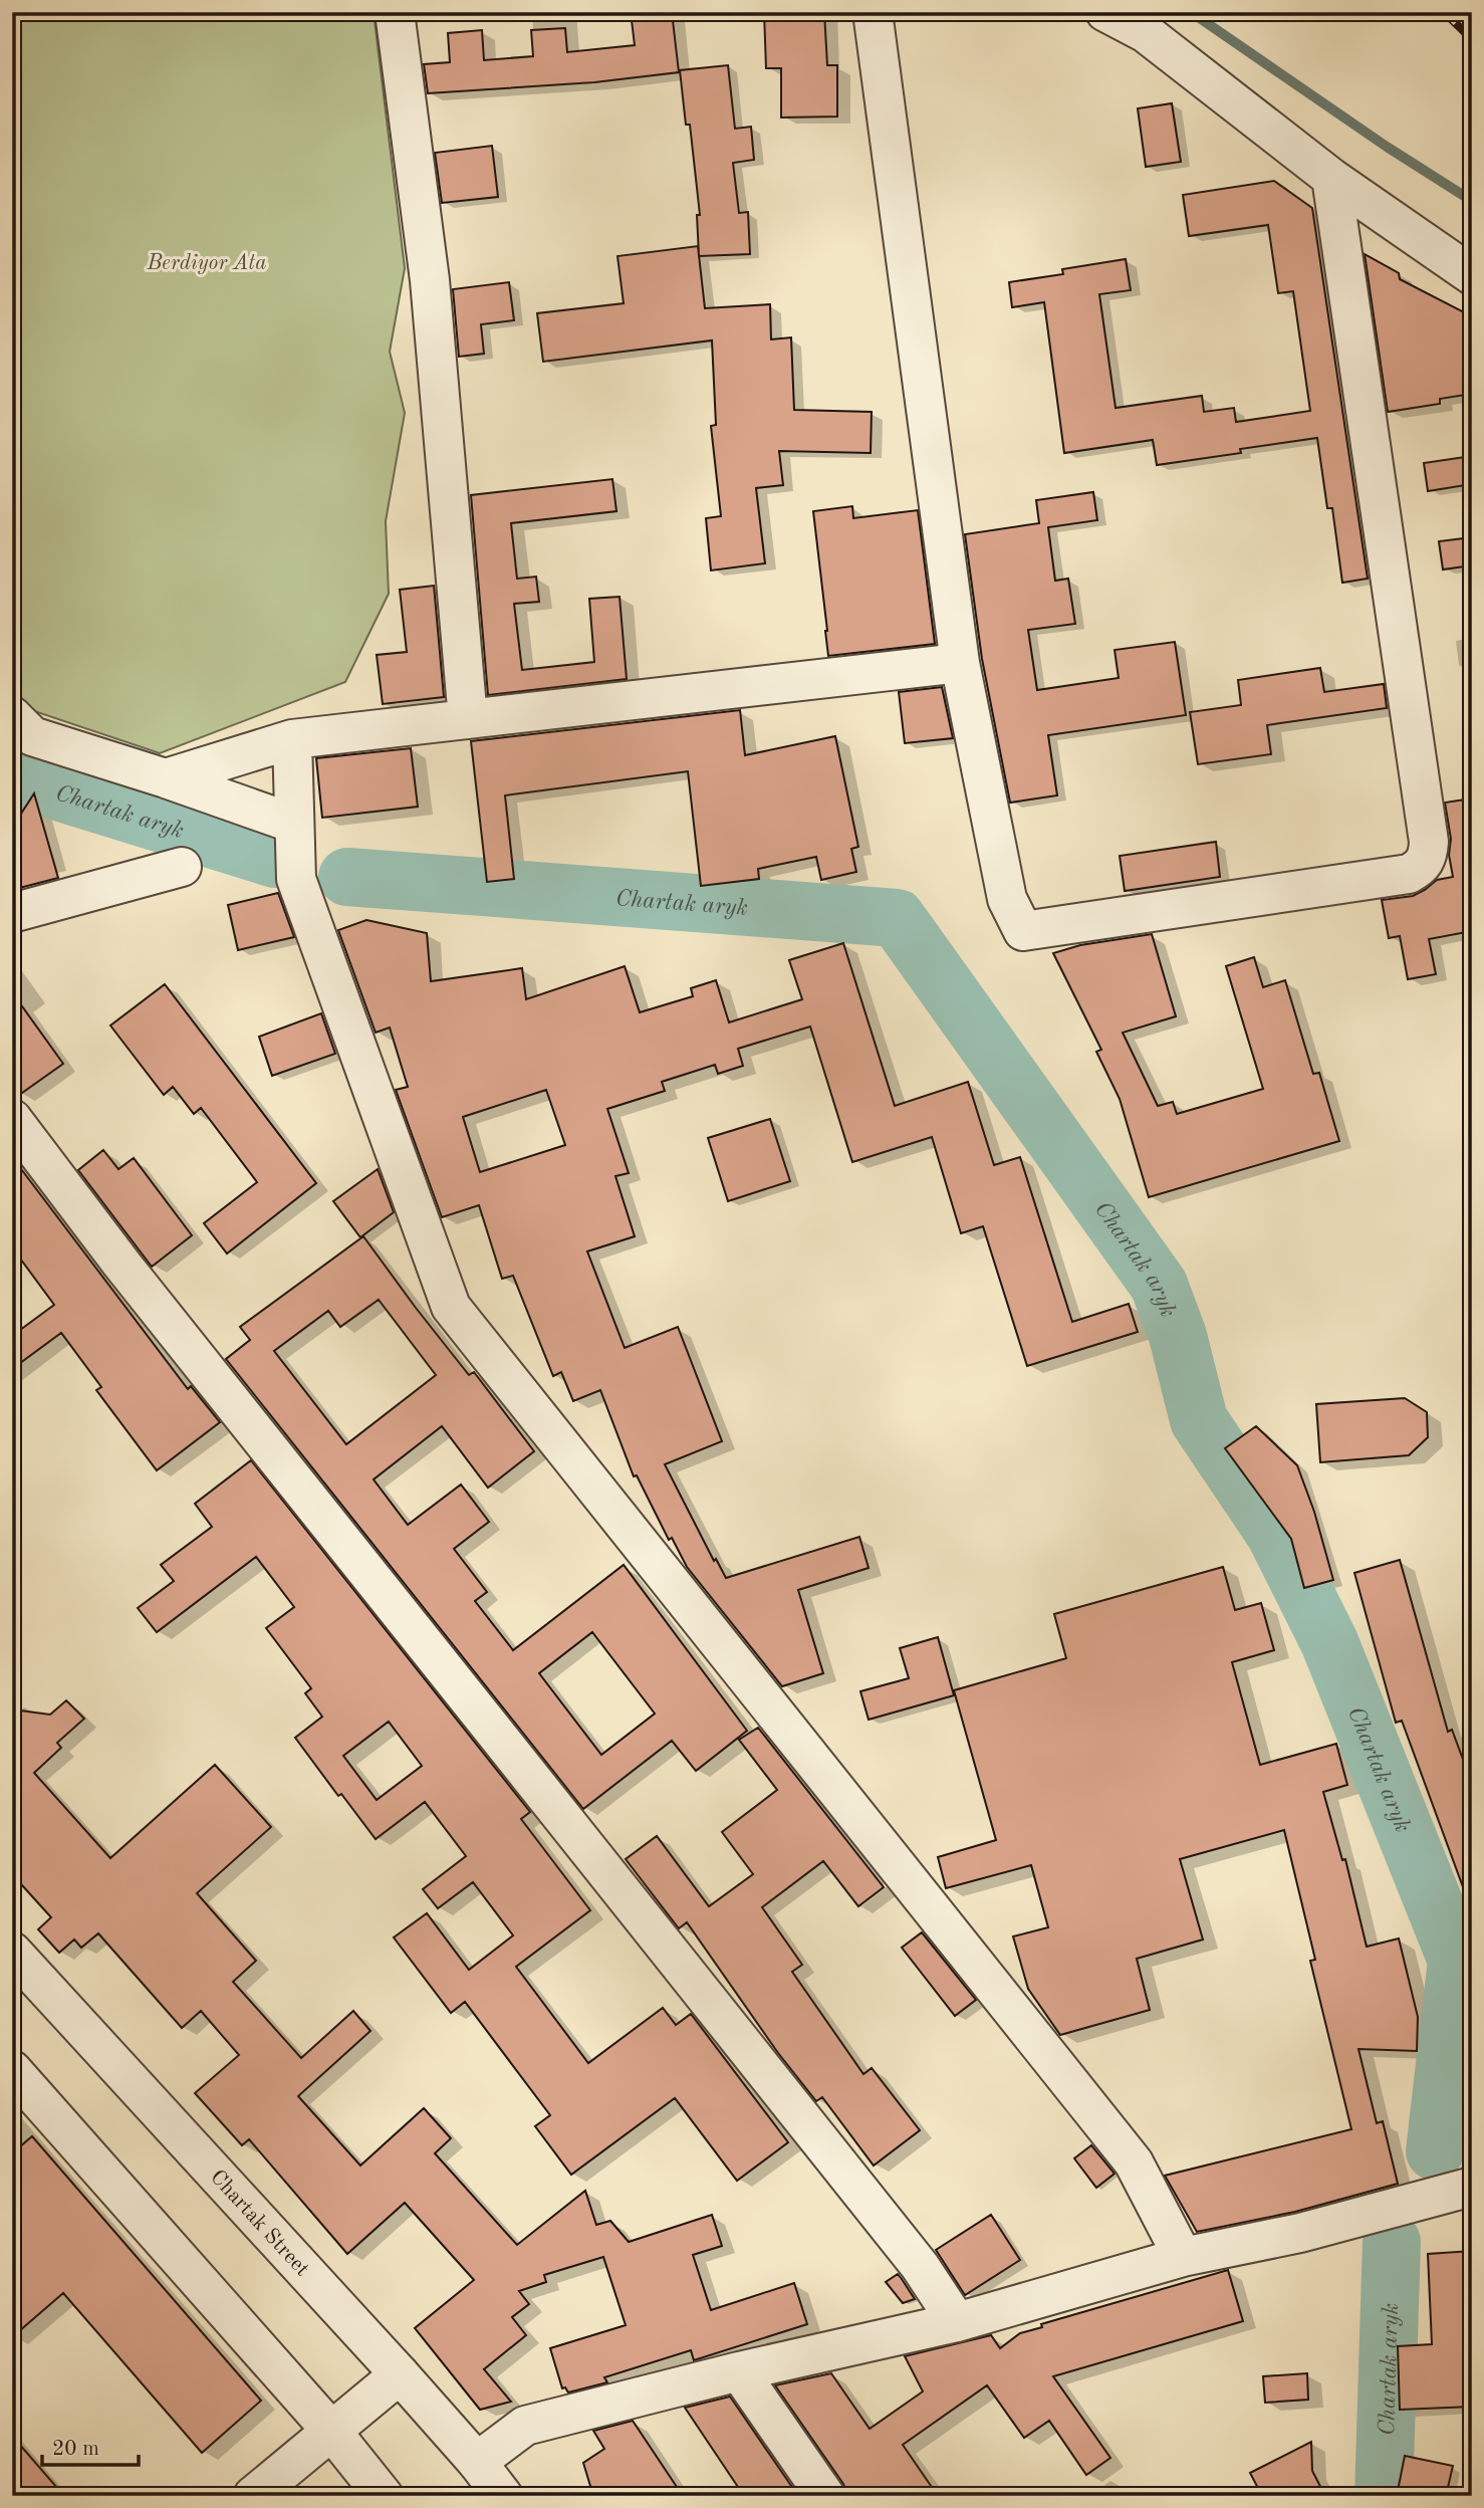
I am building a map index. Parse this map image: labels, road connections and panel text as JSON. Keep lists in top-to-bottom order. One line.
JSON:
{"streets":{"street":["Chartak Street"]},"water":["Chartak aryk"],"parks":["Berdiyor Ata"],"scale_bar":"20 m"}
